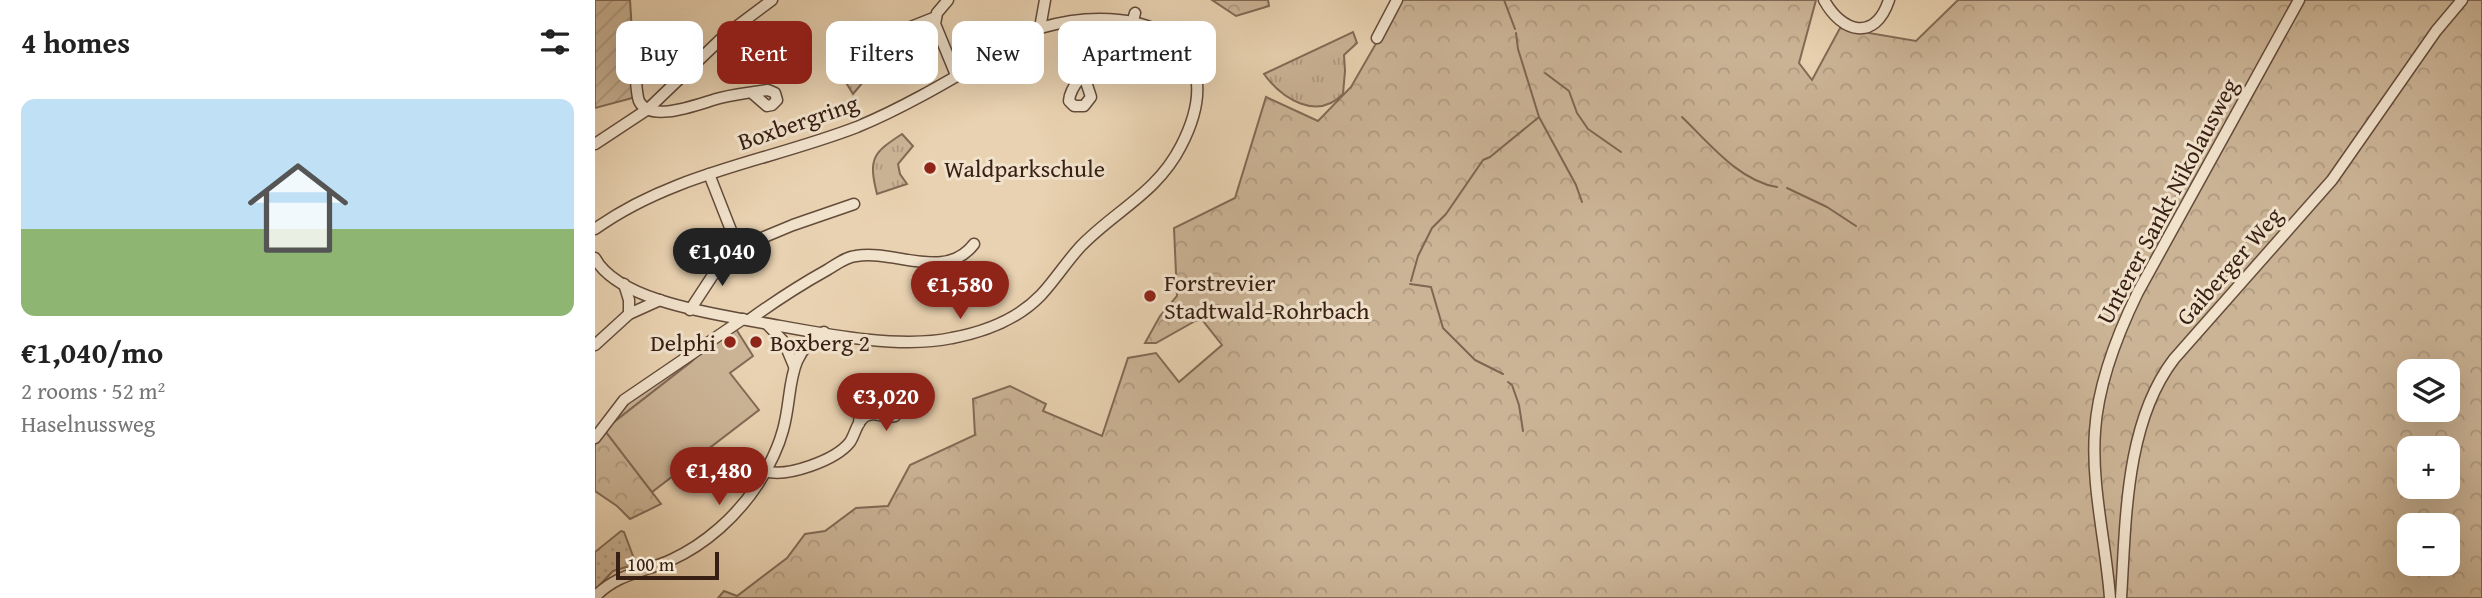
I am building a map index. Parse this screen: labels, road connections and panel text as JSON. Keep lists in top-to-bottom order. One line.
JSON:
{"streets":{"street":["Boxbergring","Unterer Sankt Nikolausweg","Gaiberger Weg"]},"places":["Waldparkschule","Forstrevier Stadtwald-Rohrbach","Delphi","Boxberg 2"],"scale_bar":"100 m","page":{"heading":"4 homes","chip":["Buy","Rent","Filters","New","Apartment"],"list":[{"name":"€1,040/mo","note":"2 rooms · 52 m² · Haselnussweg"}],"price":["€1,040","€1,580","€3,020","€1,480"],"map_buttons":["+","−"],"scale":"100 m"}}
